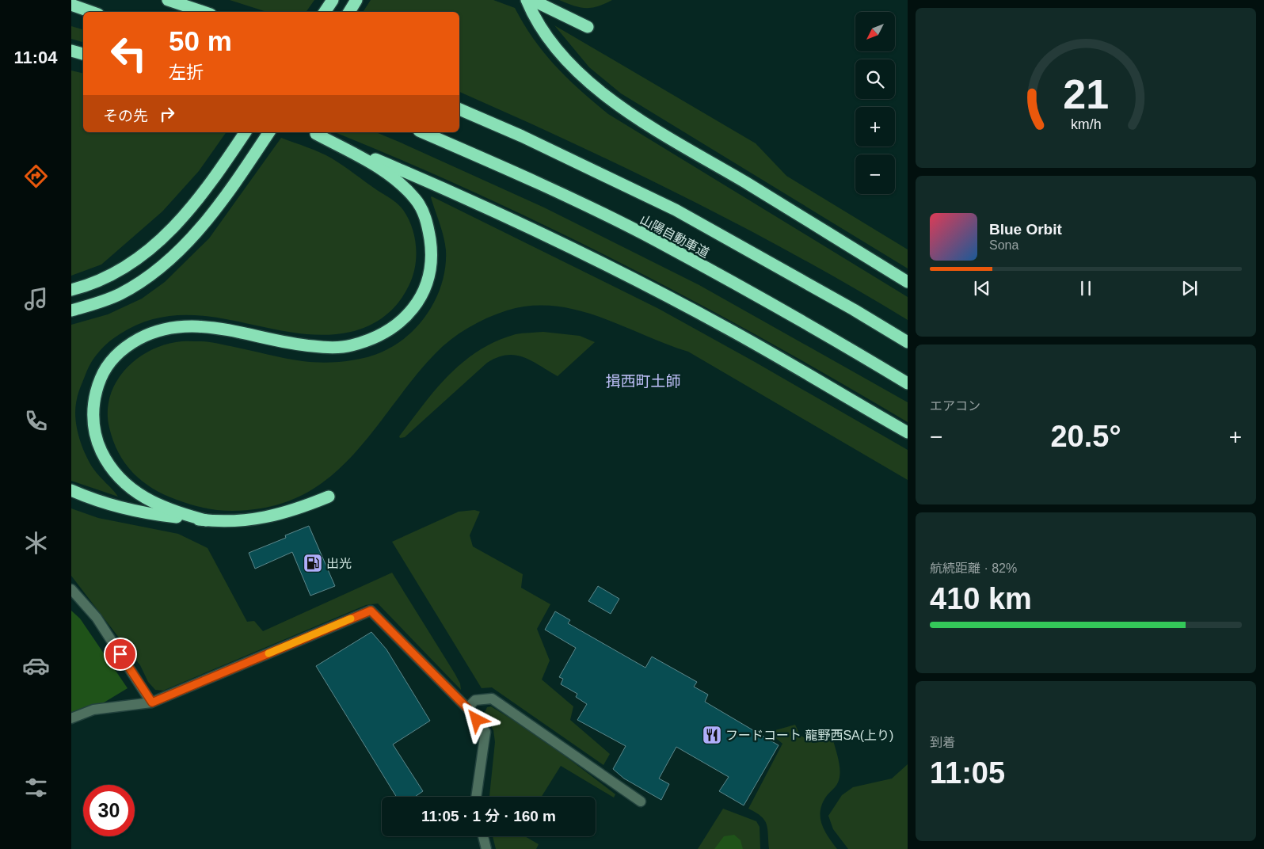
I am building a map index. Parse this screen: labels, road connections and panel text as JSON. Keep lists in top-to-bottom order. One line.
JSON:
{"streets":{"highway":["山陽自動車道"]},"districts":["揖西町土師"],"places":{"fuel station":["出光"],"restaurant":["フードコート 龍野西SA(上り)"]},"north":"bottom left","page":{"tabs":"11:04","map_buttons":["+","−"],"turn":["50 m","左折"],"then":"その先","song":["Blue Orbit","Sona"],"tile":["エアコン",["航続距離 · 82%","410 km"],["到着","11:05"]],"heat":["−","20.5°","+"],"limit":"30","trip":"11:05 · 1 分 · 160 m","gauge":["21","km/h"]}}
